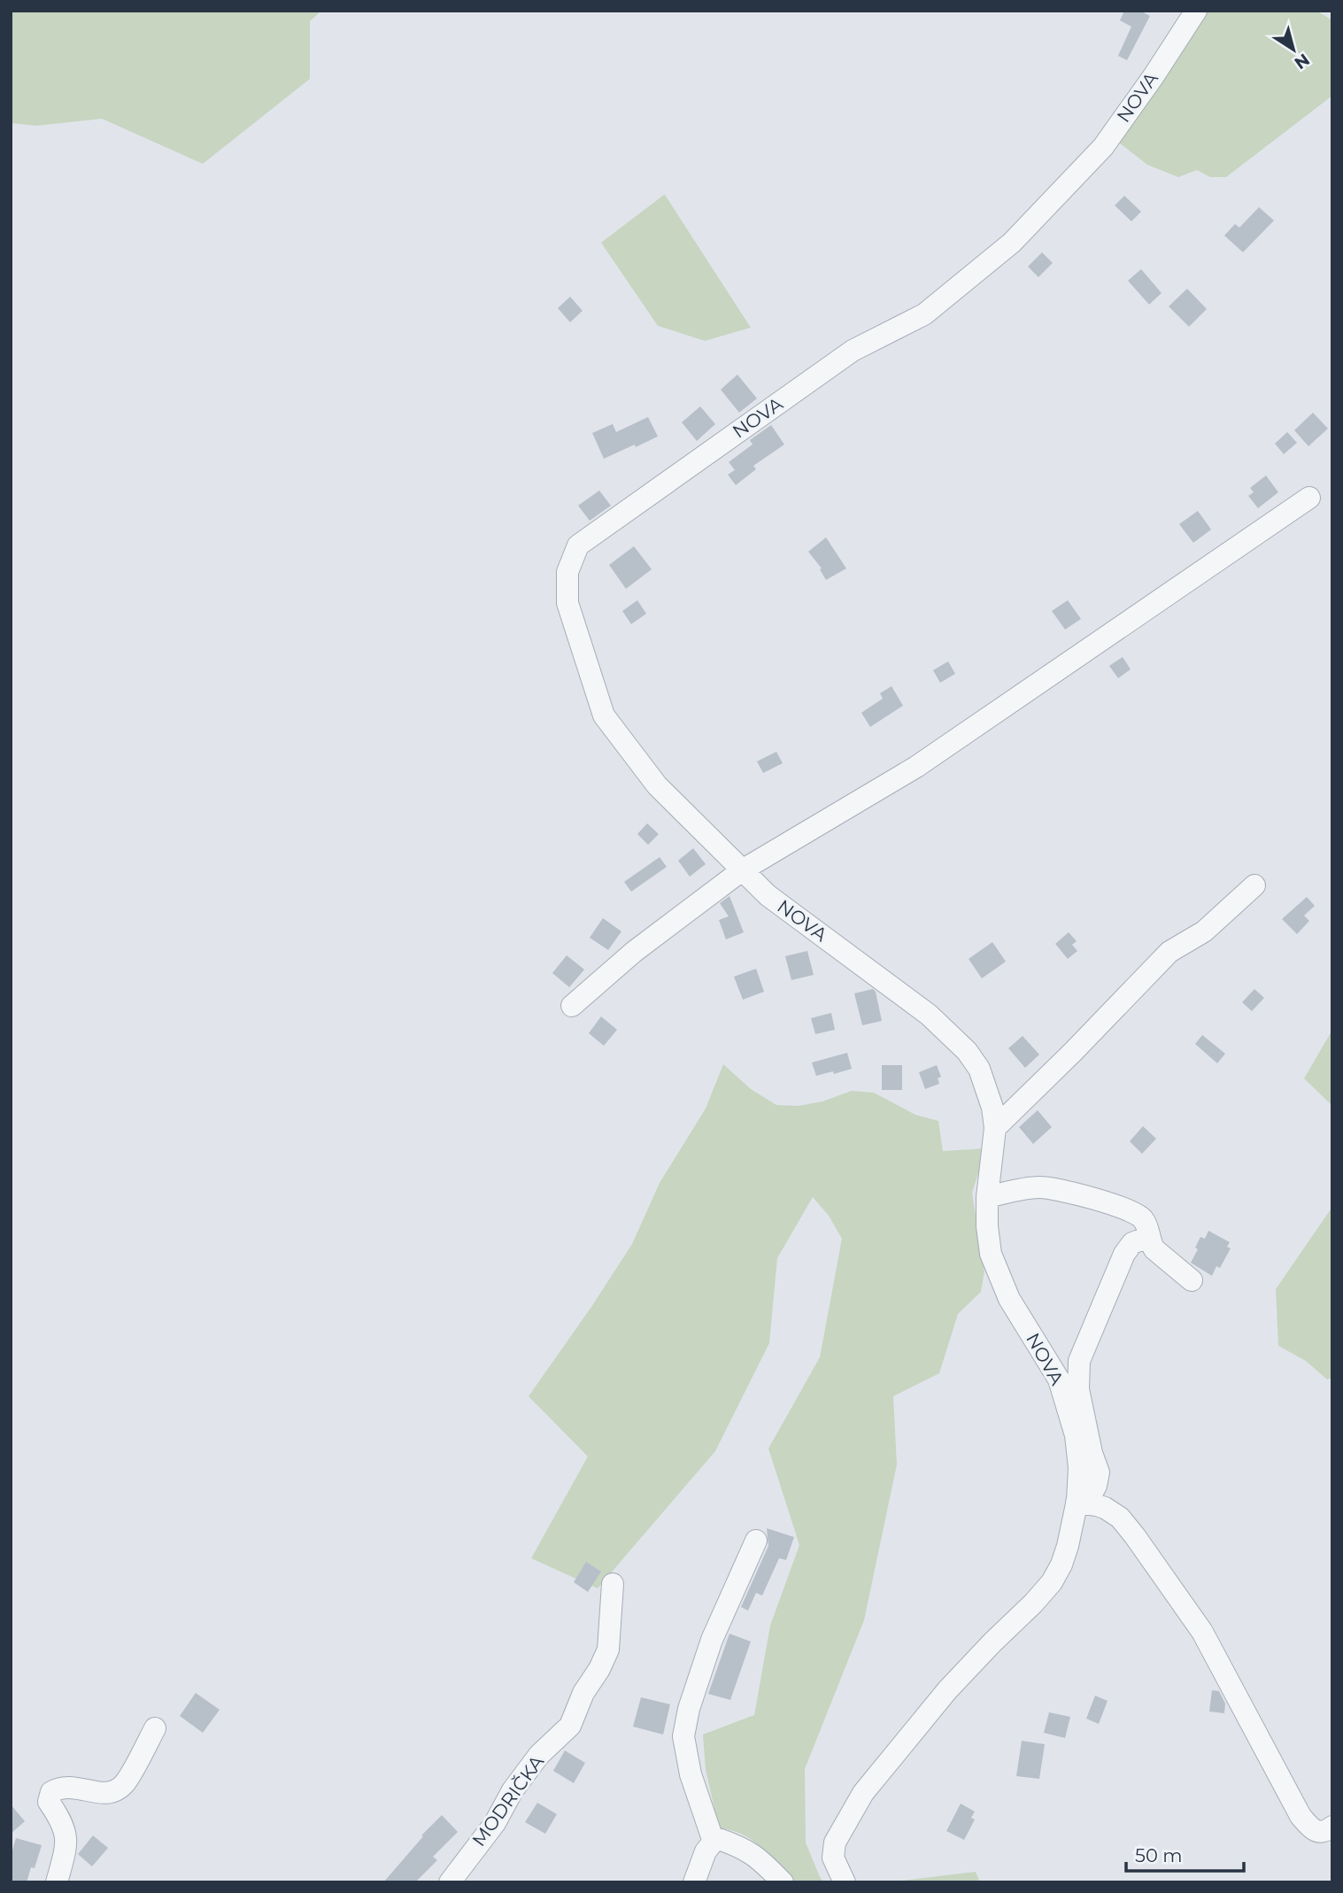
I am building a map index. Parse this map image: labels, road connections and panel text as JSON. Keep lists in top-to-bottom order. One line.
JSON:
{"streets":{"street":["NOVA","MODRIČKA"]},"scale_bar":"50 m","north":"bottom right"}
